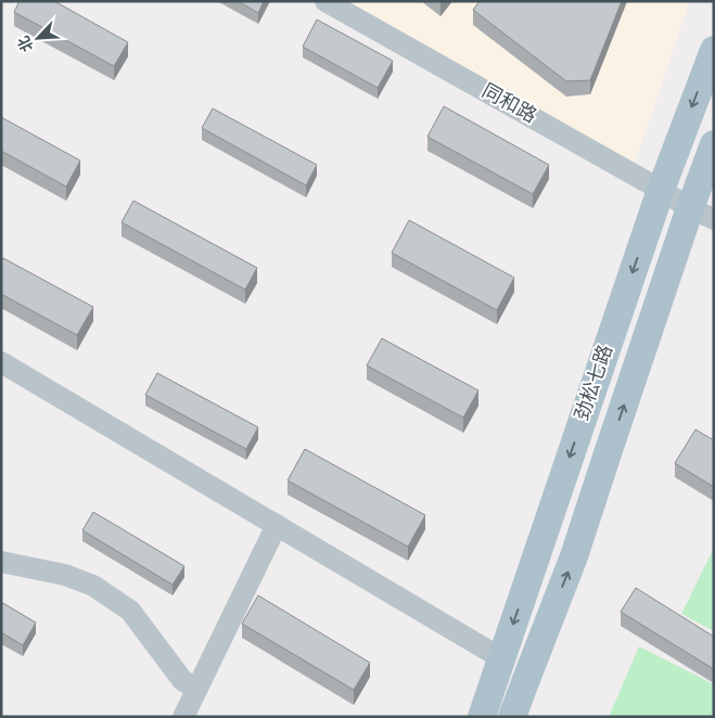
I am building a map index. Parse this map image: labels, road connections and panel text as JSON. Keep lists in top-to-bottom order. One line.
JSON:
{"streets":{"main road":["劲松七路"],"street":["同和路"]},"crossings":[["同和路","劲松七路"]],"north":"bottom left"}
